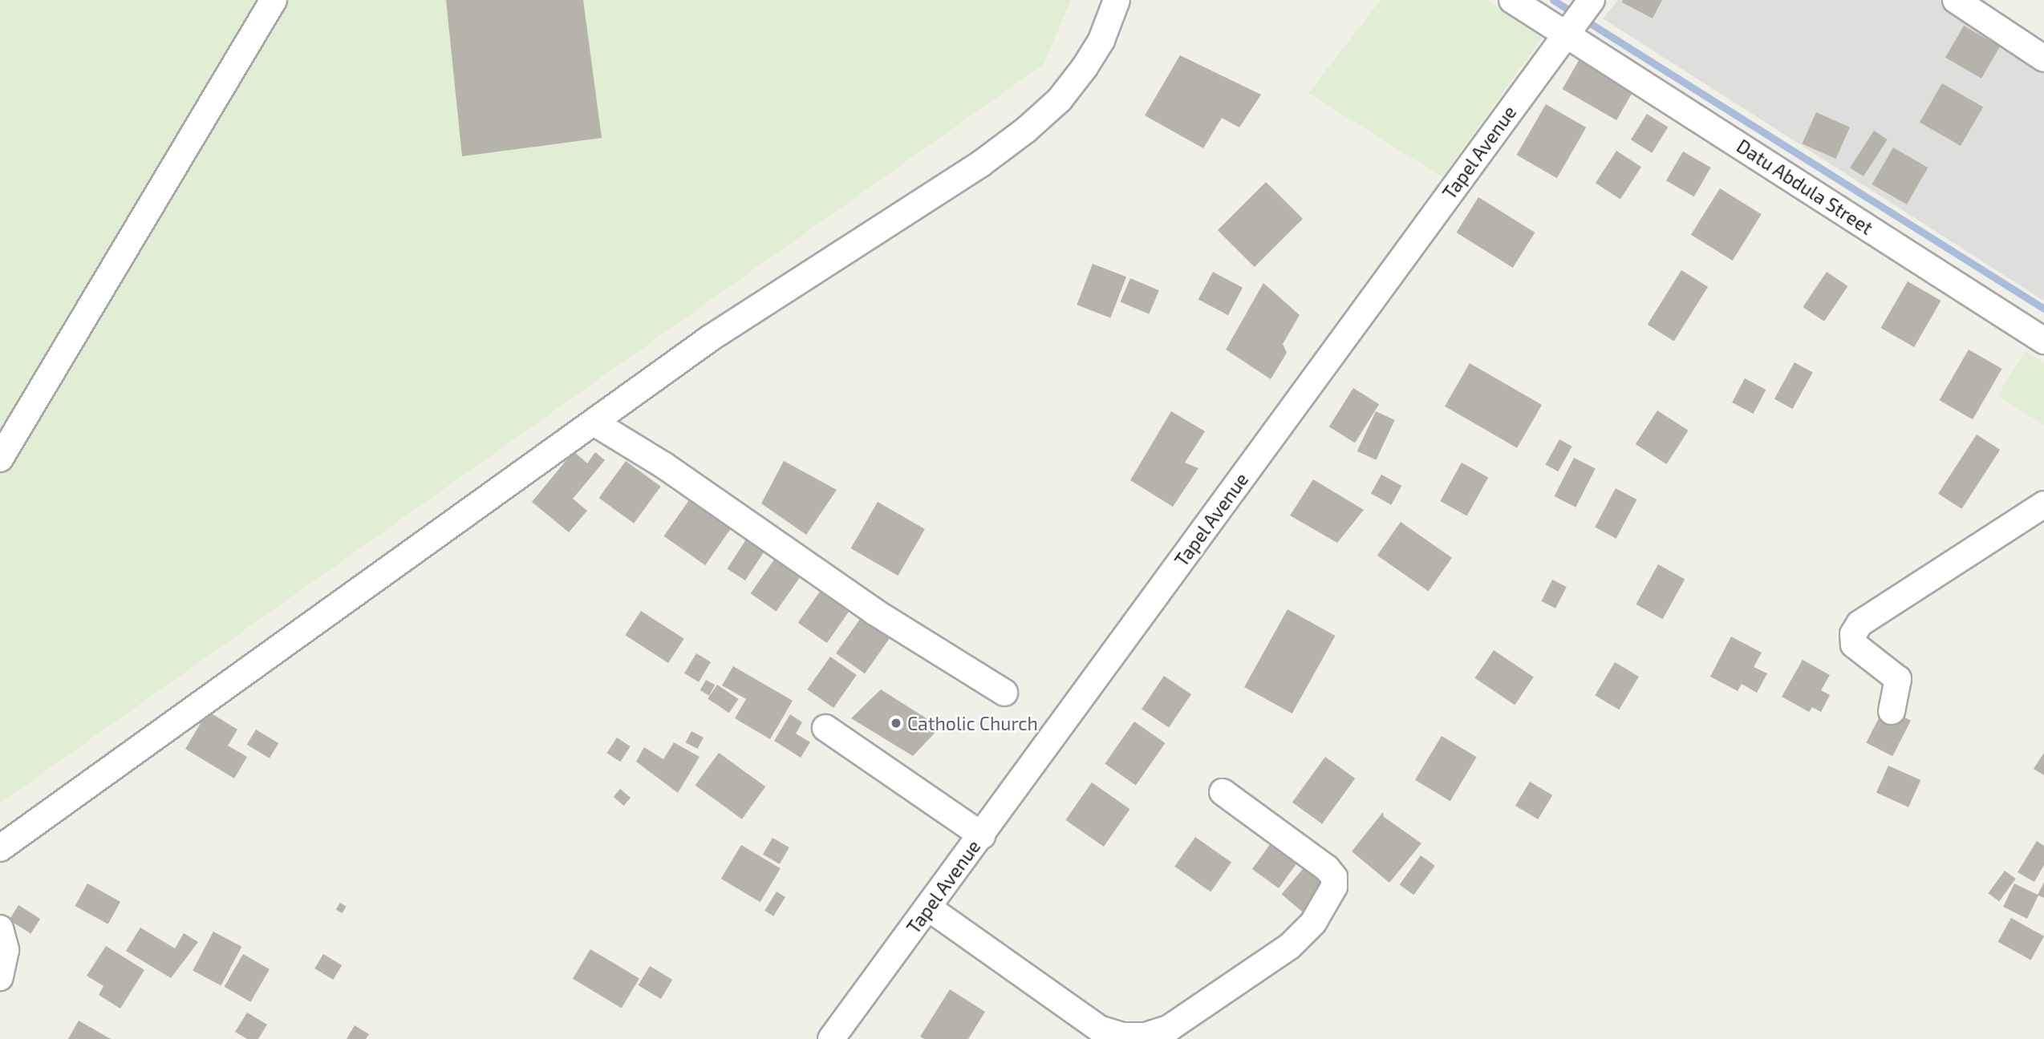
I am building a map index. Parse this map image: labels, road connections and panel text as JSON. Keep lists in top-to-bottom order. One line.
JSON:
{"streets":{"street":["Tapel Avenue","Datu Abdula Street"]},"crossings":[["Tapel Avenue","Datu Abdula Street"]],"places":["Catholic Church"]}
